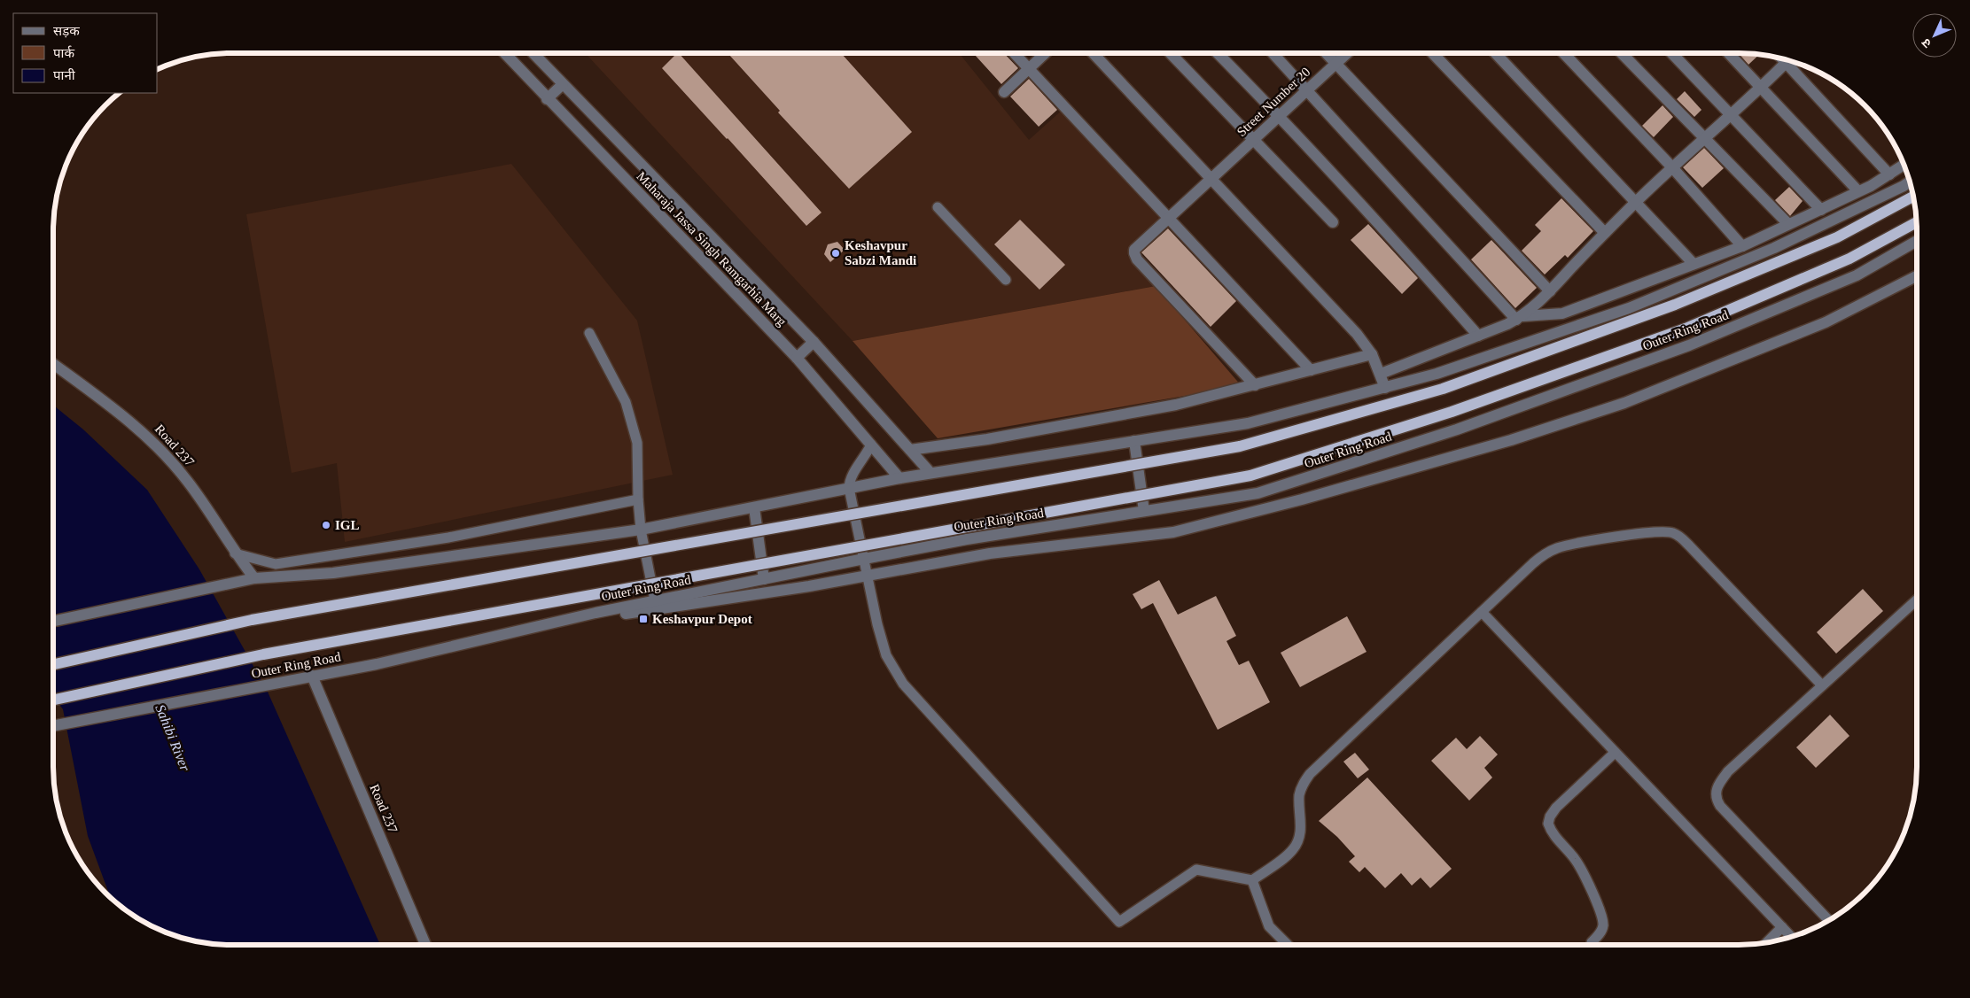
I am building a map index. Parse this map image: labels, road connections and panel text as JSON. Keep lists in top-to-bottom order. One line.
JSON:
{"streets":{"main road":["Outer Ring Road"],"street":["Street Number 20","Maharaja Jassa Singh Ramgarhia Marg","Road 237"]},"crossings":[["Outer Ring Road","Road 237"]],"water":["Sahibi River"],"places":{"other":["Keshavpur Sabzi Mandi","IGL"],"transit":["Keshavpur Depot"]},"legend":["सड़क","पार्क","पानी"],"north":"bottom left"}
